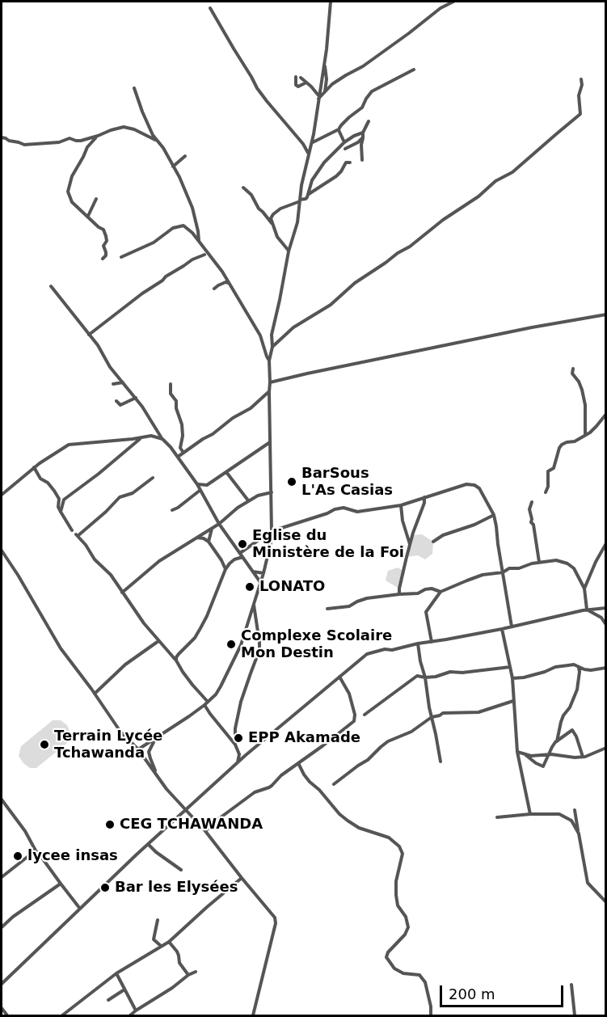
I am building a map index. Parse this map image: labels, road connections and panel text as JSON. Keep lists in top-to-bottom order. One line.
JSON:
{"places":["BarSous L'As Casias","Eglise du Ministère de la Foi","LONATO","Complexe Scolaire Mon Destin","EPP Akamade","Terrain Lycée Tchawanda","CEG TCHAWANDA","lycee insas","Bar les Elysées"],"scale_bar":"200 m"}
